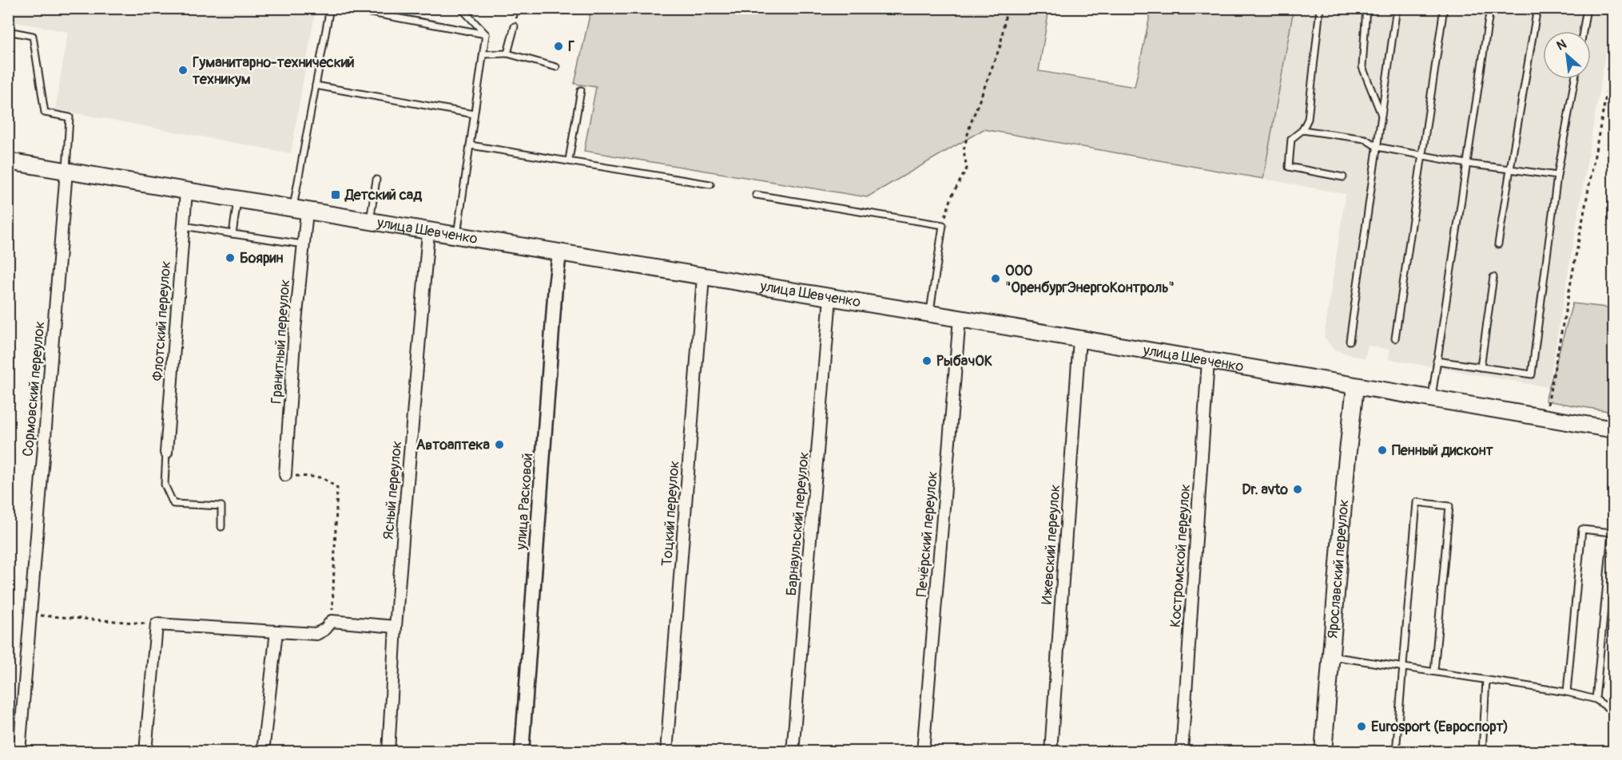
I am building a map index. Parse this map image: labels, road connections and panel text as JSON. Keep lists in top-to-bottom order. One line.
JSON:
{"streets":{"main road":["улица Шевченко","Ярославский переулок"],"street":["Флотский переулок","Гранитный переулок","Сормовский переулок","Ясный переулок","улица Расковой","Тоцкий переулок","Барнаульский переулок","Печёрский переулок","Ижевский переулок","Костромской переулок"]},"crossings":[["улица Шевченко","Флотский переулок"],["улица Шевченко","Гранитный переулок"],["улица Шевченко","Сормовский переулок"],["улица Шевченко","Ясный переулок"],["улица Шевченко","улица Расковой"],["улица Шевченко","Тоцкий переулок"],["улица Шевченко","Барнаульский переулок"],["улица Шевченко","Печёрский переулок"],["улица Шевченко","Ижевский переулок"],["улица Шевченко","Костромской переулок"],["улица Шевченко","Ярославский переулок"]],"places":{"other":["Г","Гуманитарно-технический техникум","Боярин","ООО \"ОренбургЭнергоКонтроль\"","РыбачОК","Автоаптека","Пенный дисконт","Dr. avto","Eurosport (Евроспорт)"],"transit":["Детский сад"]},"north":"top left"}
